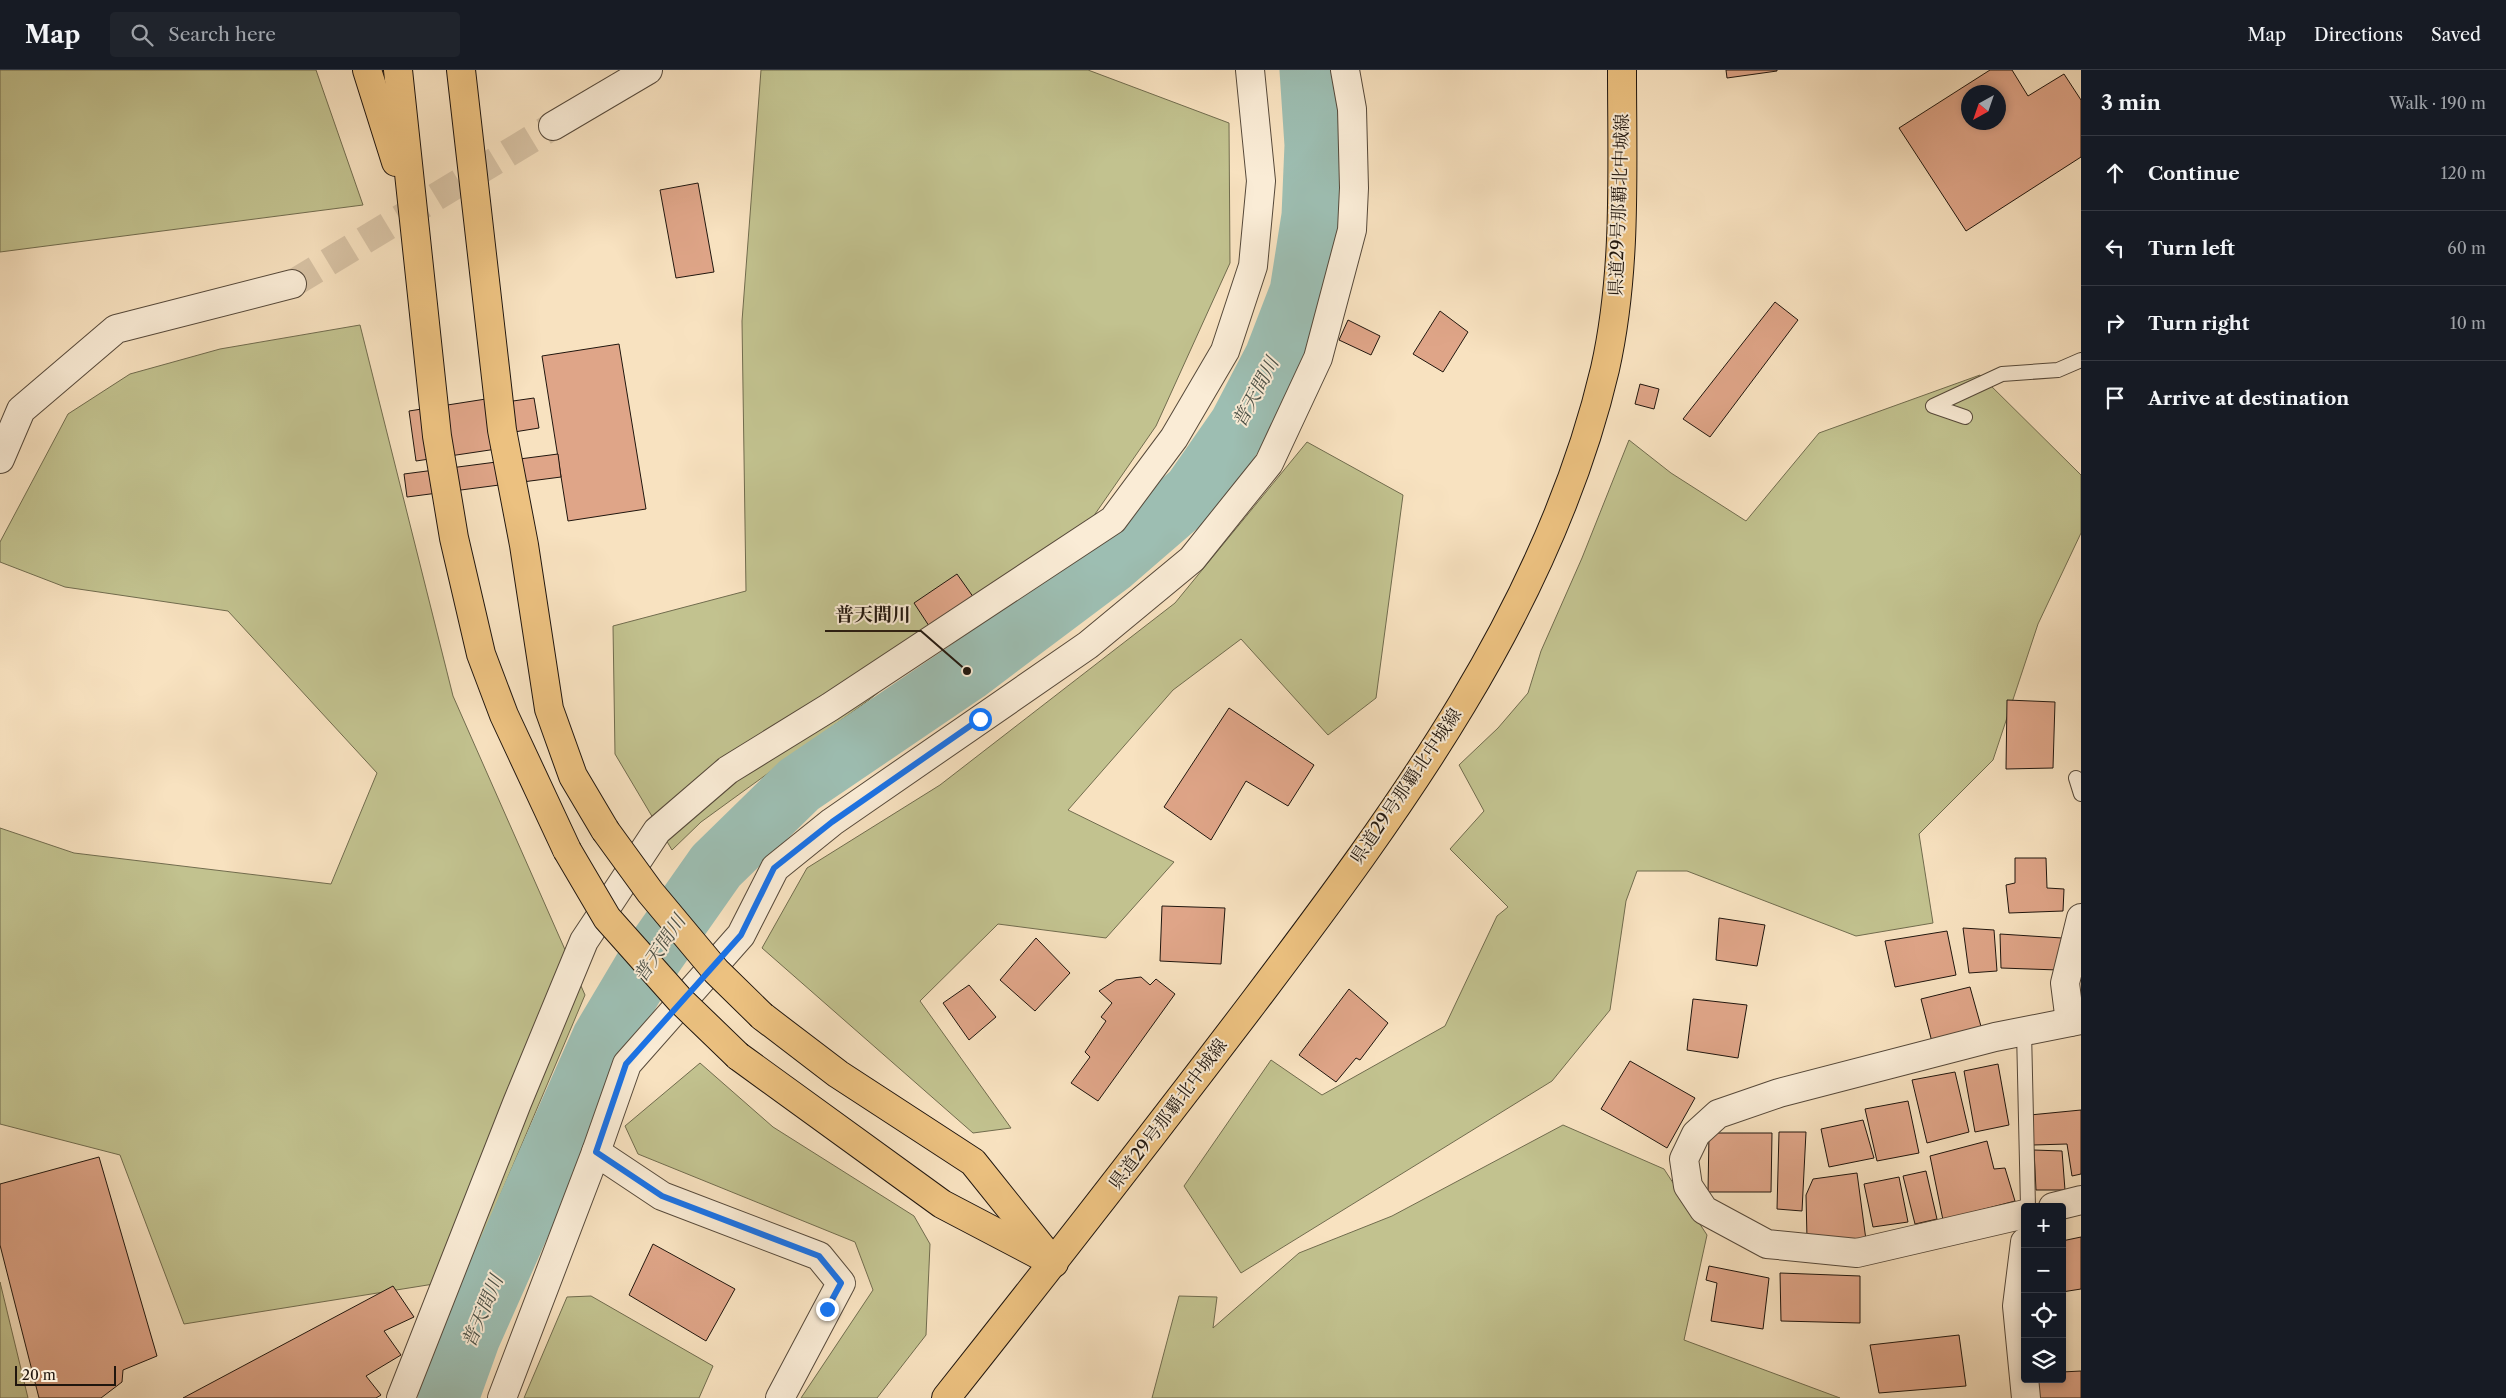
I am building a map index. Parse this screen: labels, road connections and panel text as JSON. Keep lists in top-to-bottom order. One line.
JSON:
{"streets":{"main road":["県道29号那覇北中城線"]},"water":["普天間川"],"places":["普天間川"],"scale_bar":"20 m","north":"bottom left","page":{"header":"Map","search":"Search here","nav":["Map","Directions","Saved"],"heading":["3 min","Walk · 190 m"],"list":[["Continue","120 m"],["Turn left","60 m"],["Turn right","10 m"],"Arrive at destination"],"map_buttons":["+","−"],"scale":"20 m"}}
